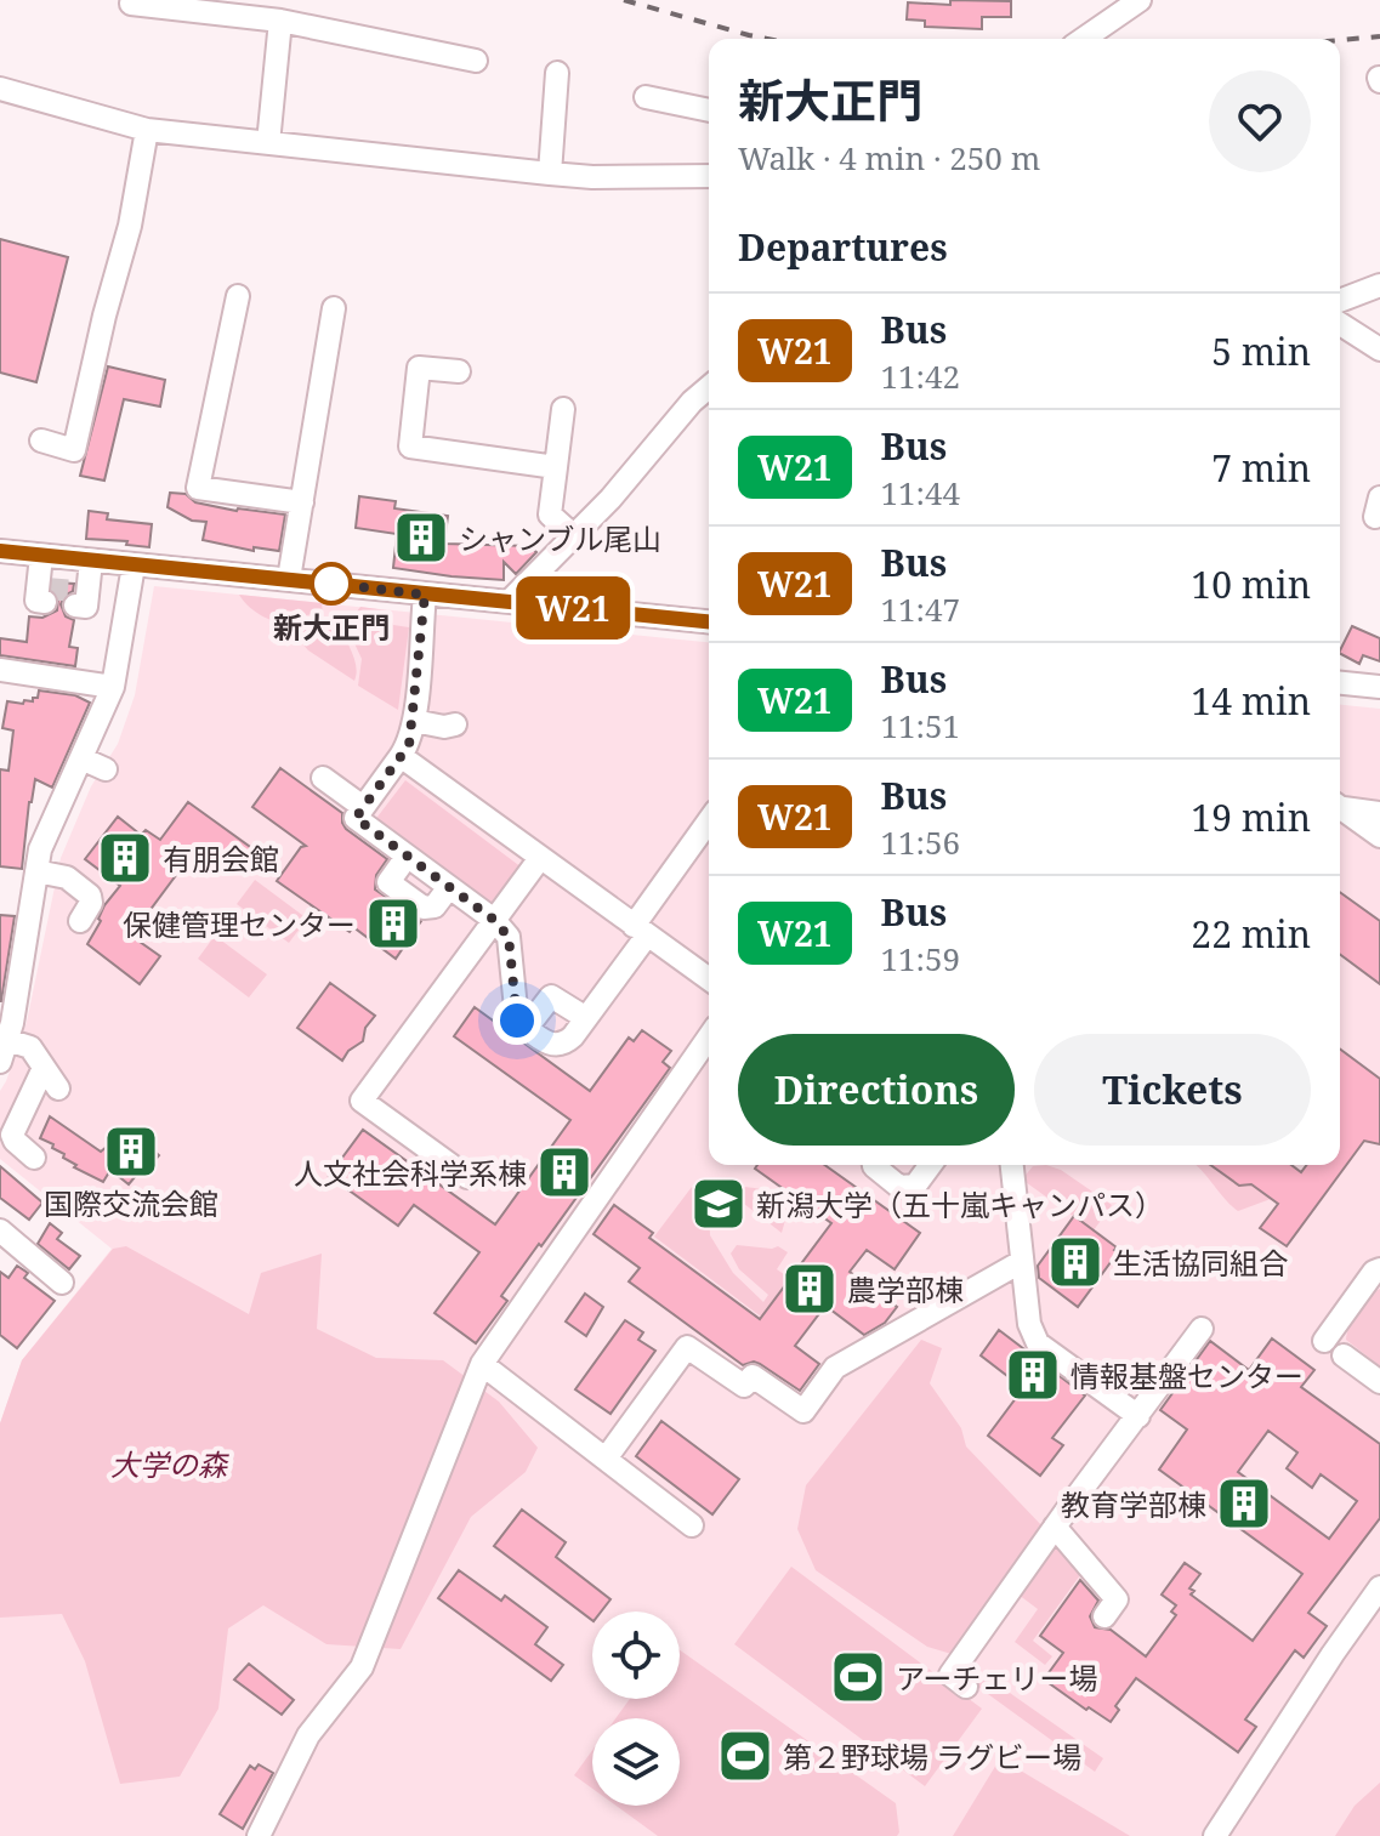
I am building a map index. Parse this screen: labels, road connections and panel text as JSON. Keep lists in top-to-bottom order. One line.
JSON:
{"parks":["大学の森"],"places":{"building":["シャンブル尾山","有朋会館","保健管理センター","国際交流会館","人文社会科学系棟","生活協同組合","農学部棟","情報基盤センター","教育学部棟"],"other":["新大正門"],"school or university":["新潟大学（五十嵐キャンパス）"],"sports":["アーチェリー場","第２野球場 ラグビー場"]},"lines":["bus line W21"],"page":{"on_map":"W21","heading":[["新大正門","Walk · 4 min · 250 m"],"Departures"],"list":[{"mark":"W21","name":"Bus","note":"11:42","value":"5 min"},{"mark":"W21","name":"Bus","note":"11:44","value":"7 min"},{"mark":"W21","name":"Bus","note":"11:47","value":"10 min"},{"mark":"W21","name":"Bus","note":"11:51","value":"14 min"},{"mark":"W21","name":"Bus","note":"11:56","value":"19 min"},{"mark":"W21","name":"Bus","note":"11:59","value":"22 min"}],"buttons":["Directions","Tickets"]}}
